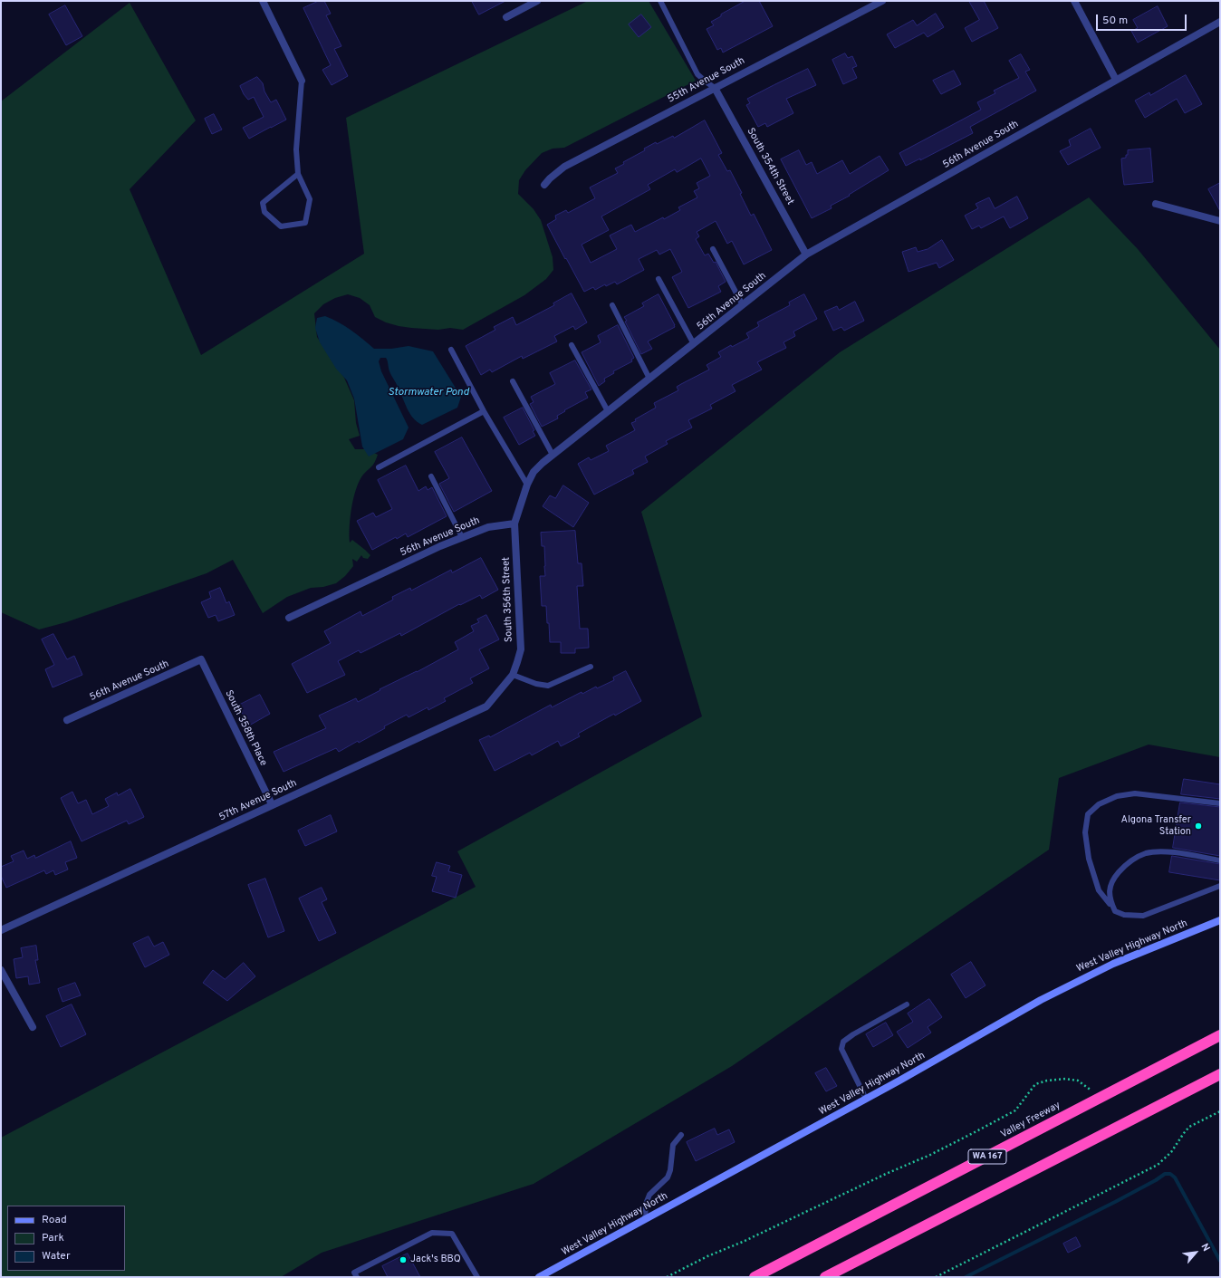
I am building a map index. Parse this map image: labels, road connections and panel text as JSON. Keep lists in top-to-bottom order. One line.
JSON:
{"streets":{"highway":["Valley Freeway","WA 167"],"main road":["West Valley Highway North"],"street":["55th Avenue South","56th Avenue South","South 354th Street","South 356th Street","South 358th Place","57th Avenue South"]},"crossings":[["55th Avenue South","South 354th Street"],["56th Avenue South","South 354th Street"],["56th Avenue South","South 356th Street"],["56th Avenue South","South 358th Place"],["South 356th Street","57th Avenue South"],["South 358th Place","57th Avenue South"]],"water":["Stormwater Pond"],"places":["Algona Transfer Station","Jack's BBQ"],"legend":["Road","Park","Water"],"scale_bar":"50 m","north":"top right"}
